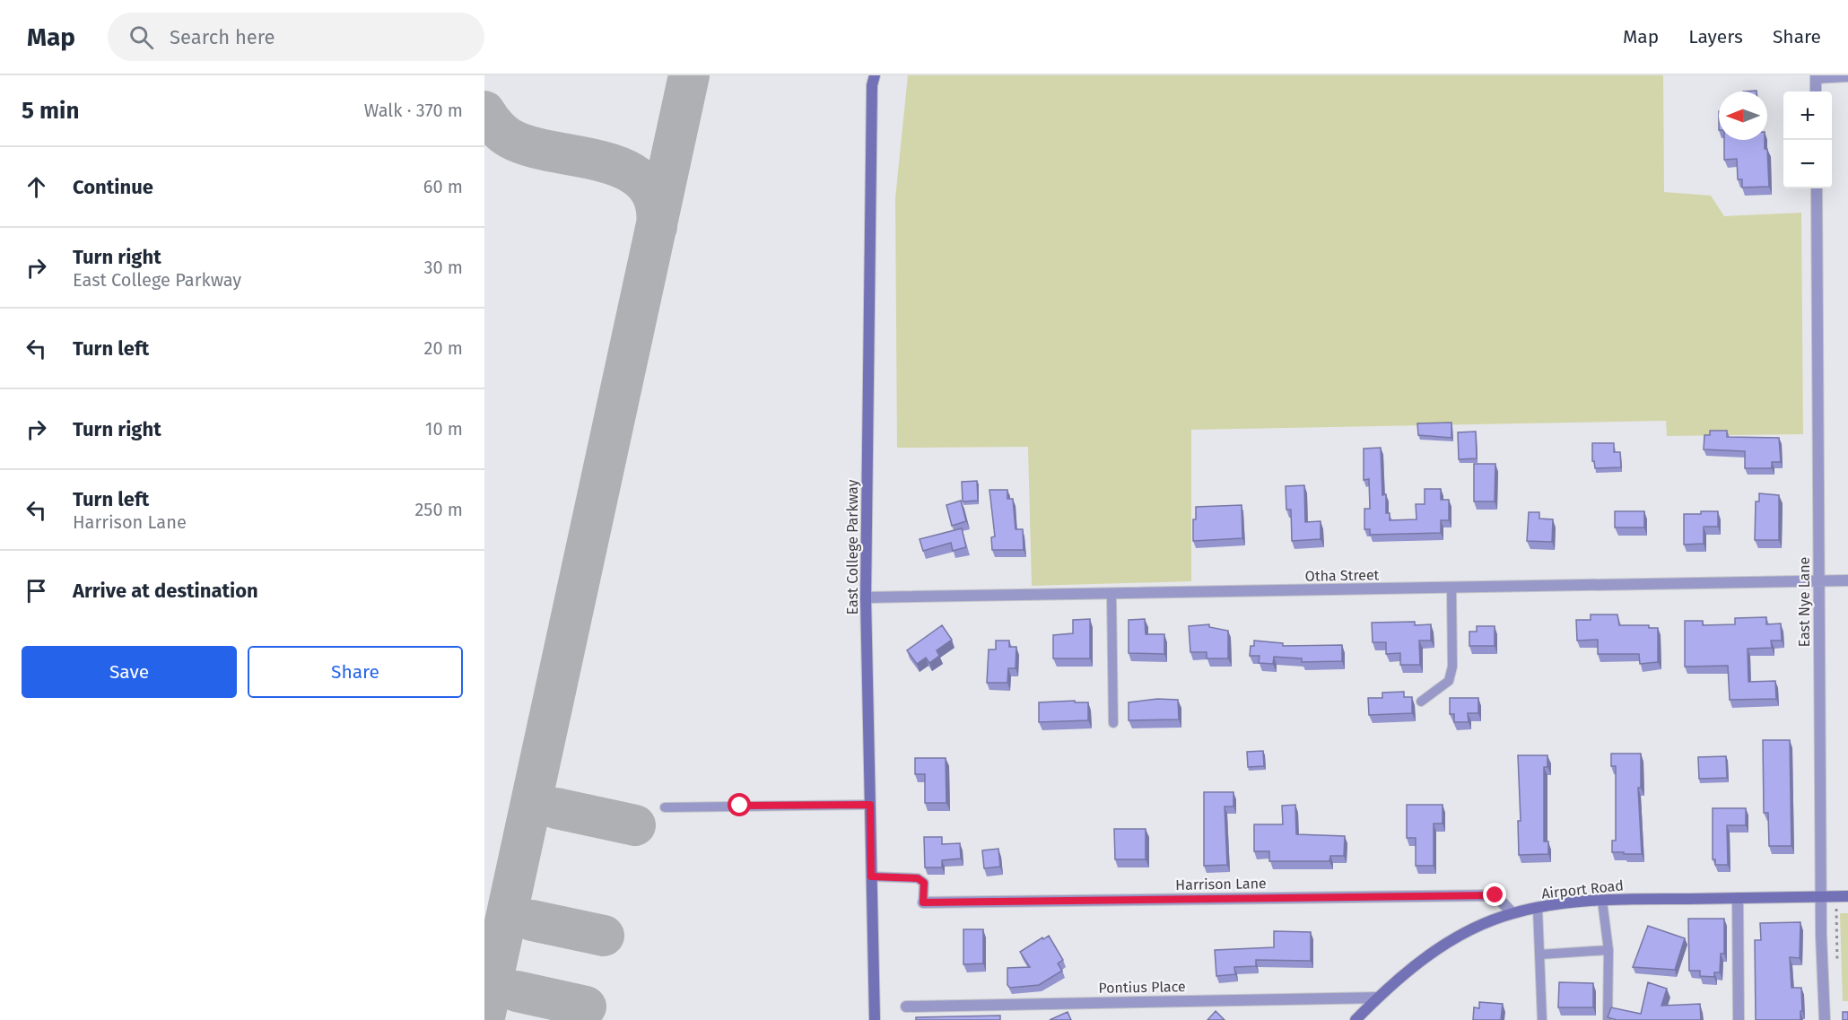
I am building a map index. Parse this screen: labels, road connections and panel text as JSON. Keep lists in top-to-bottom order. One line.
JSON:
{"streets":{"main road":["East College Parkway","Airport Road"],"street":["Otha Street","East Nye Lane","Harrison Lane","Pontius Place"]},"crossings":[["East College Parkway","Otha Street"],["Otha Street","East Nye Lane"],["East Nye Lane","Airport Road"],["Harrison Lane","Airport Road"],["Airport Road","Pontius Place"]],"north":"left","page":{"header":"Map","search":"Search here","nav":["Map","Layers","Share"],"heading":["5 min","Walk · 370 m"],"map_buttons":["+","−"],"list":[["Continue","60 m"],["Turn right","East College Parkway","30 m"],["Turn left","20 m"],["Turn right","10 m"],["Turn left","Harrison Lane","250 m"],"Arrive at destination"],"buttons":["Save","Share"]}}
